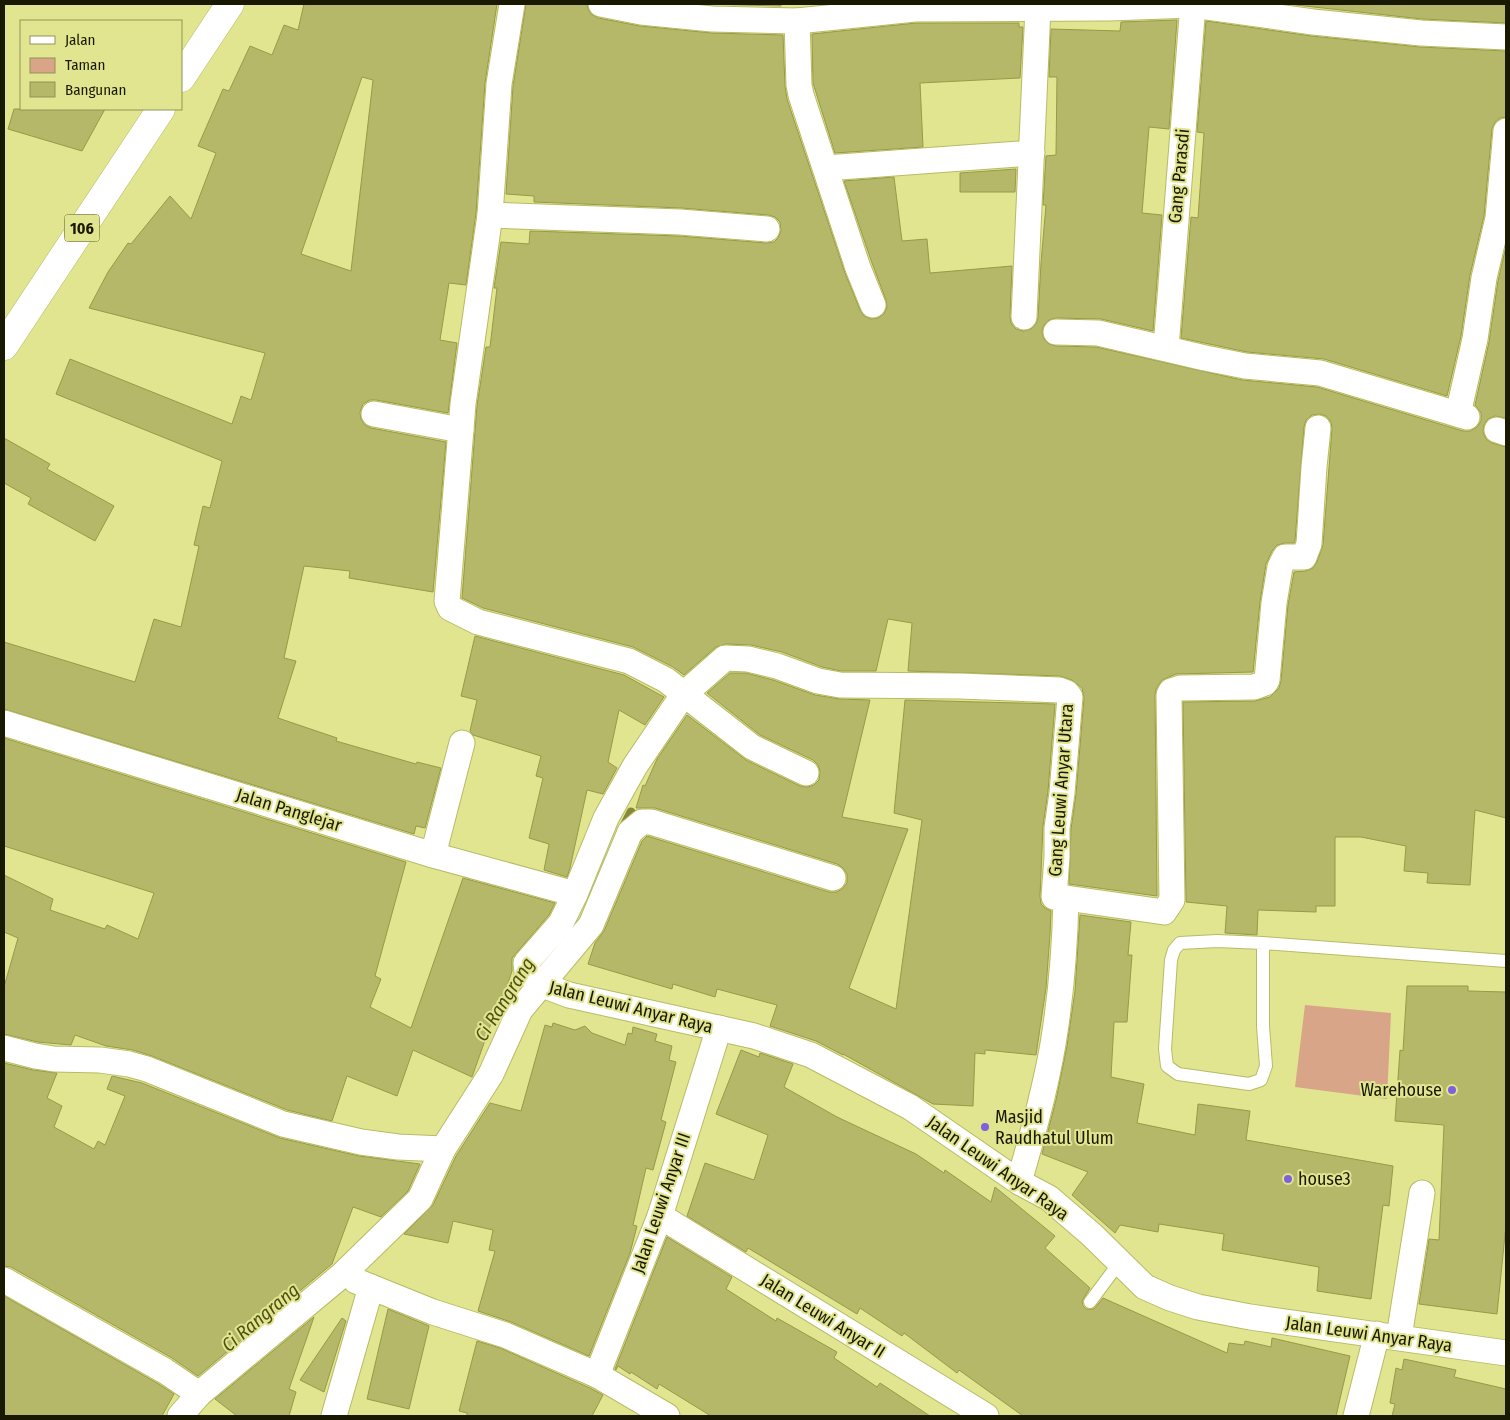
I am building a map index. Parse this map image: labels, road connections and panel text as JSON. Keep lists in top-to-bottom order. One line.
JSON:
{"streets":{"main road":["106"],"street":["Gang Parasdi","Gang Leuwi Anyar Utara","Jalan Panglejar","Jalan Leuwi Anyar Raya","Jalan Leuwi Anyar III","Jalan Leuwi Anyar II"]},"crossings":[["Gang Leuwi Anyar Utara","Jalan Leuwi Anyar Raya"],["Jalan Leuwi Anyar Raya","Jalan Leuwi Anyar III"],["Jalan Leuwi Anyar III","Jalan Leuwi Anyar II"]],"water":["Ci Rangrang"],"places":["Warehouse","Masjid Raudhatul Ulum","house3"],"legend":["Jalan","Taman","Bangunan"]}
